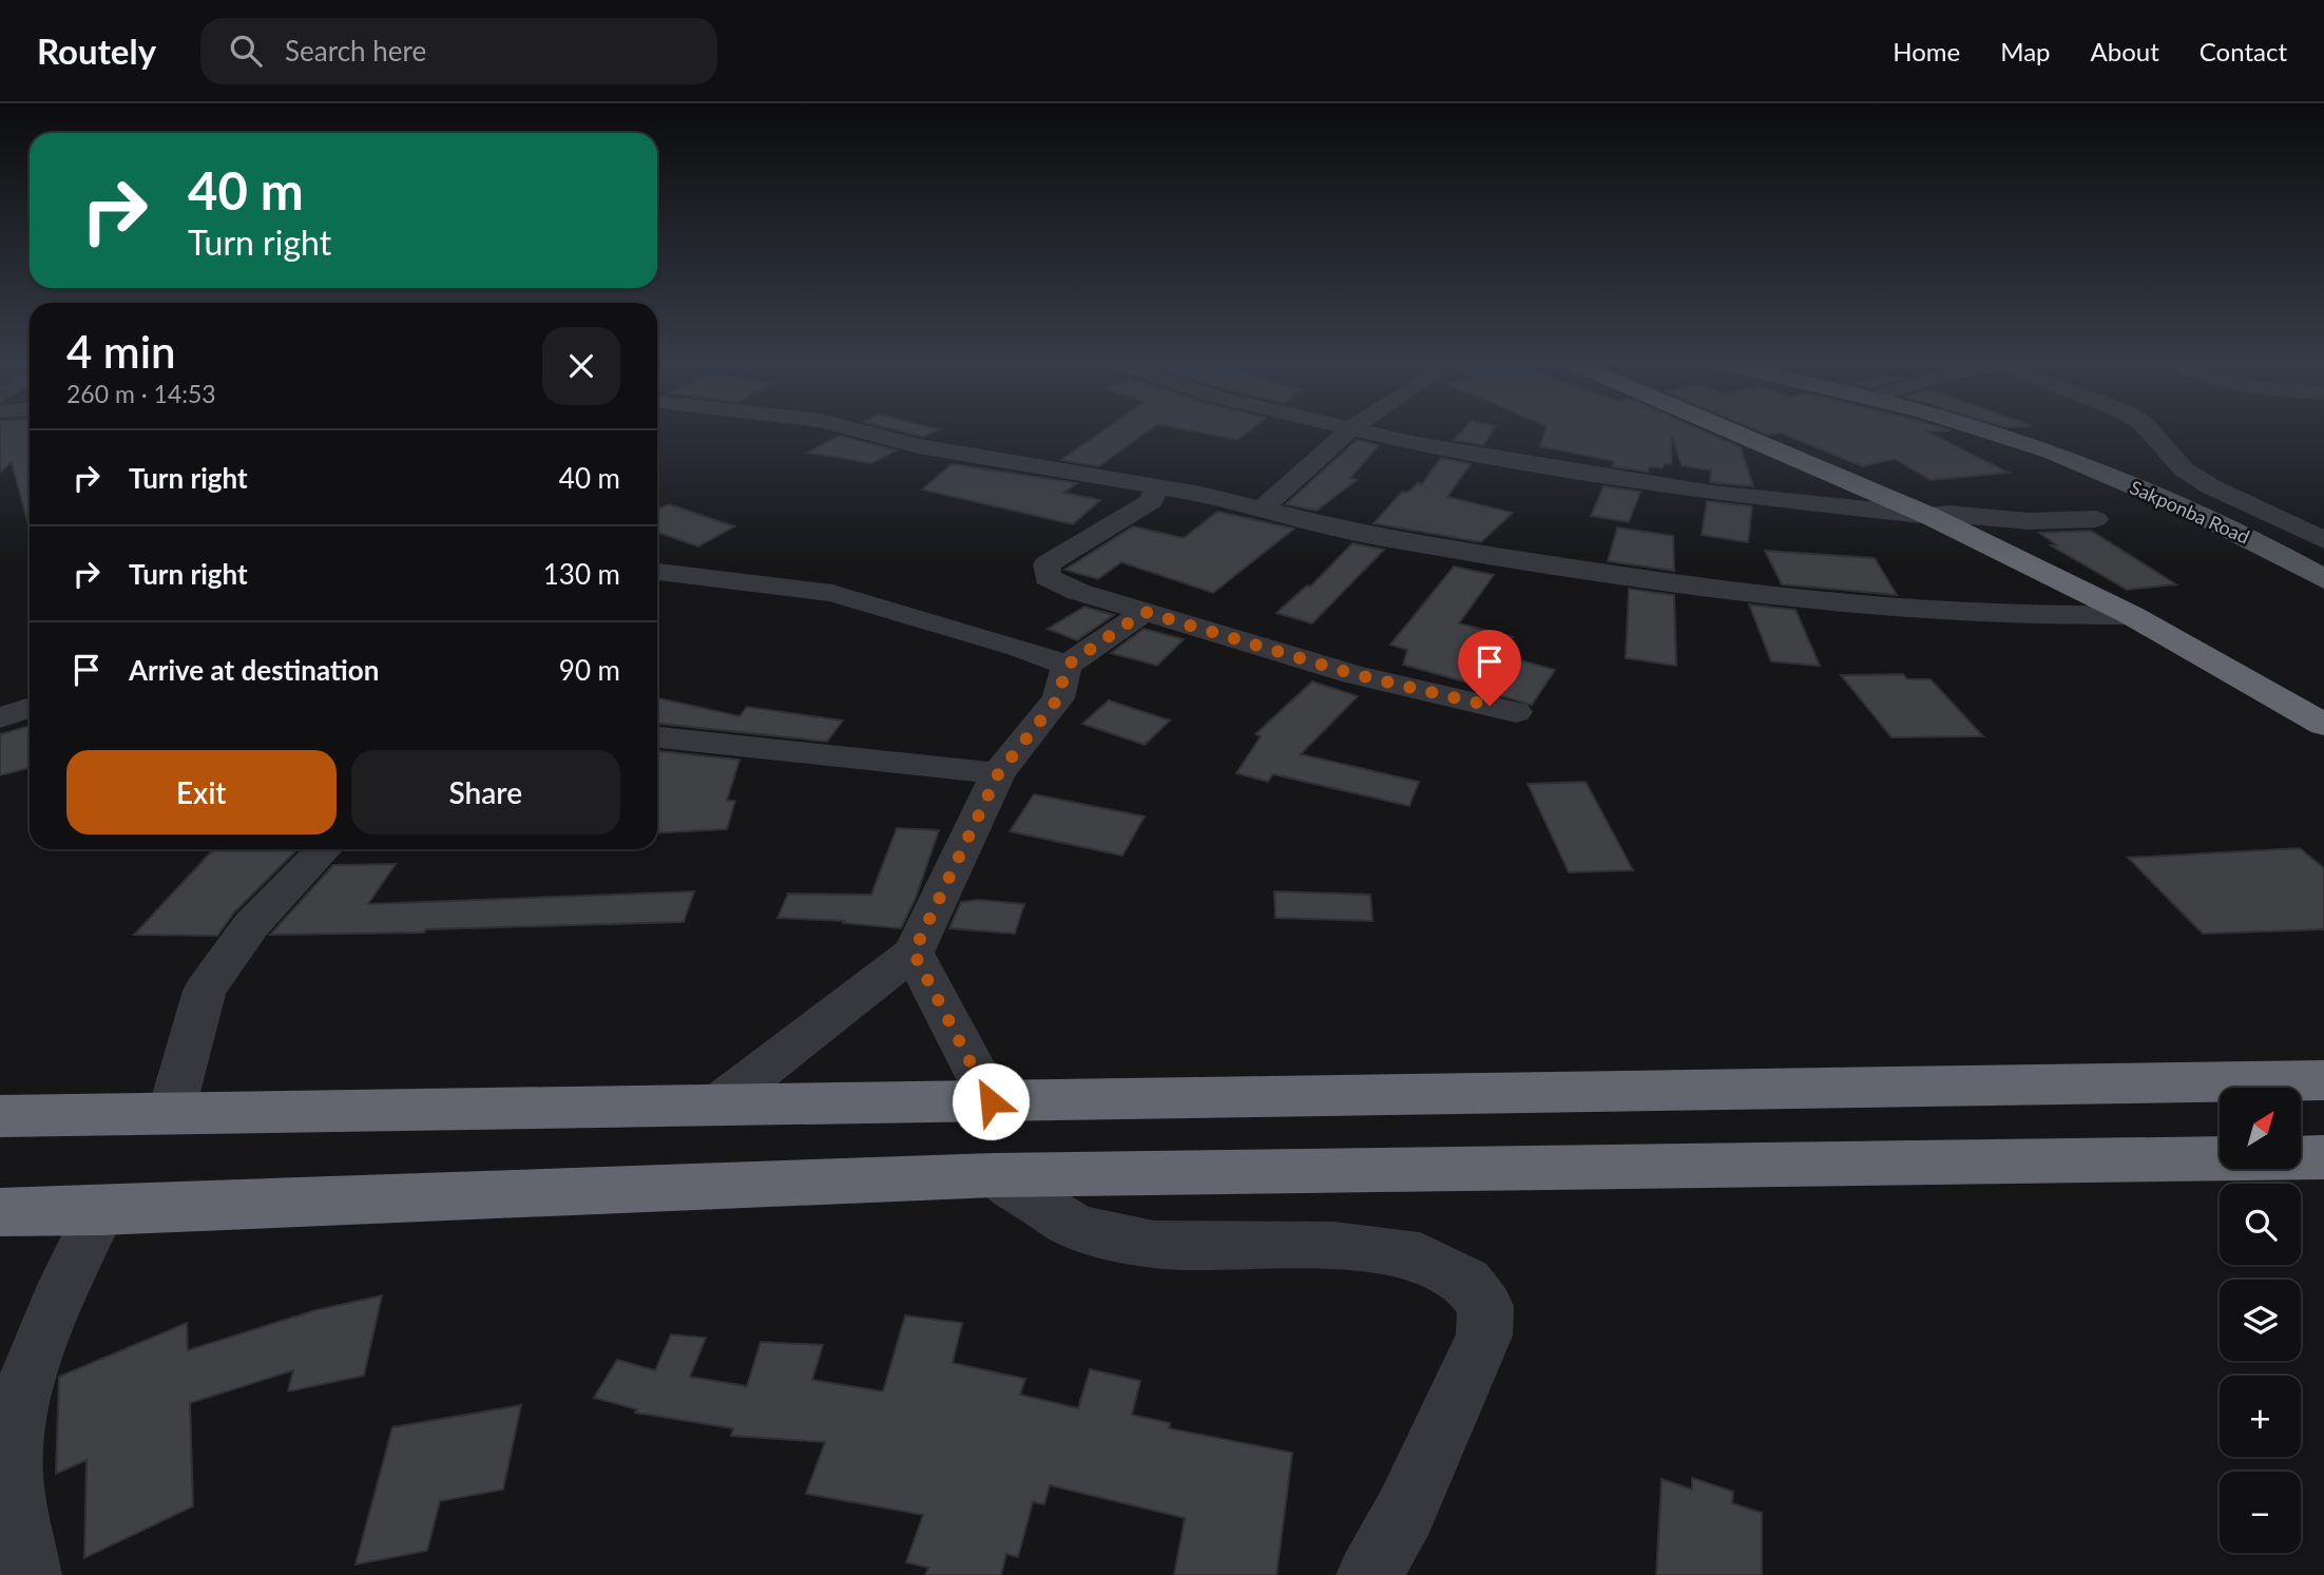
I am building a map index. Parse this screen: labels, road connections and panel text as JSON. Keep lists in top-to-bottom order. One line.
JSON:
{"streets":{"main road":["Sakponba Road"]},"north":"top right","page":{"header":"Routely","search":"Search here","nav":["Home","Map","About","Contact"],"turn":["40 m","Turn right"],"heading":["4 min","260 m · 14:53"],"list":[{"name":"Turn right","value":"40 m"},{"name":"Turn right","value":"130 m"},{"name":"Arrive at destination","value":"90 m"}],"buttons":["Exit","Share"],"map_buttons":["+","−"]}}
